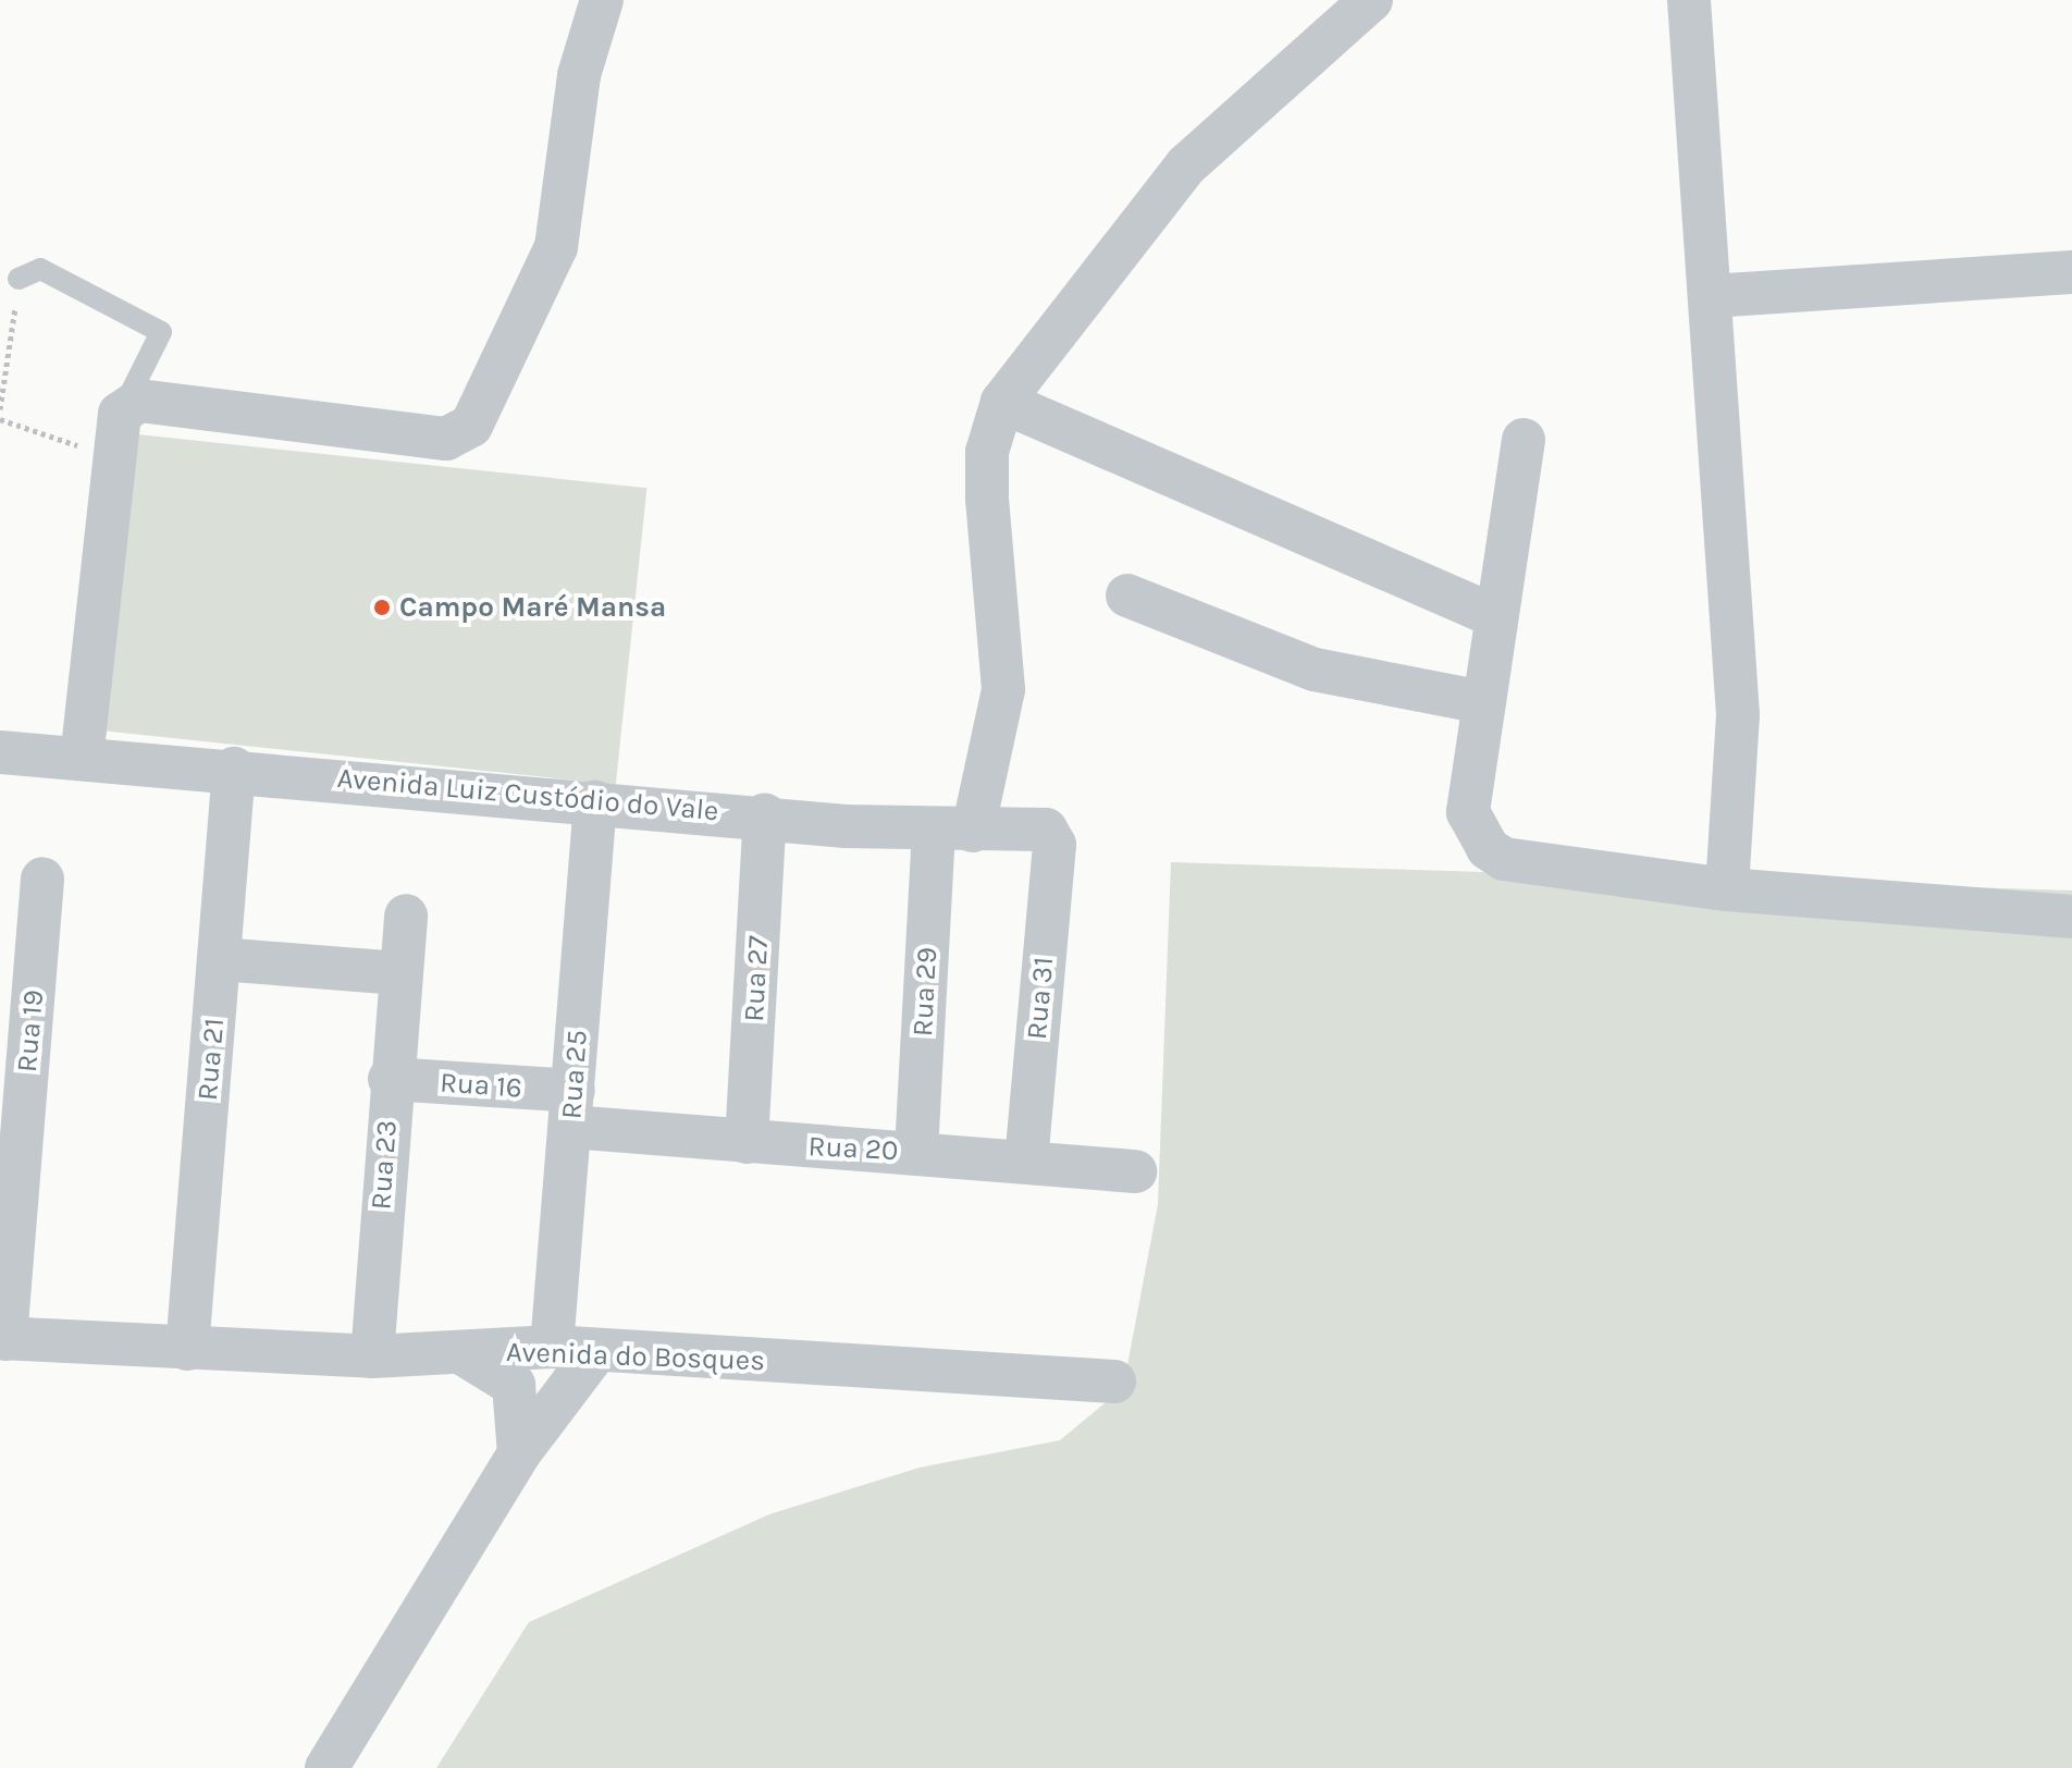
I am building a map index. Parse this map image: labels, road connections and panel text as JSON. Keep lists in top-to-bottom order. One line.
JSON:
{"streets":{"street":["Avenida Luiz Custódio do Vale","Rua 27","Rua 29","Rua 31","Rua 19","Rua 21","Rua 25","Rua 16","Rua 20","Rua 23","Avenida do Bosques"]},"crossings":[["Avenida Luiz Custódio do Vale","Rua 27"],["Avenida Luiz Custódio do Vale","Rua 29"],["Avenida Luiz Custódio do Vale","Rua 31"],["Avenida Luiz Custódio do Vale","Rua 21"],["Avenida Luiz Custódio do Vale","Rua 25"],["Rua 27","Rua 20"],["Rua 29","Rua 20"],["Rua 31","Rua 20"],["Rua 19","Avenida do Bosques"],["Rua 21","Avenida do Bosques"],["Rua 25","Rua 16"],["Rua 25","Rua 20"],["Rua 25","Avenida do Bosques"],["Rua 16","Rua 20"],["Rua 16","Rua 23"],["Rua 23","Avenida do Bosques"]],"places":["Campo Maré Mansa"]}
